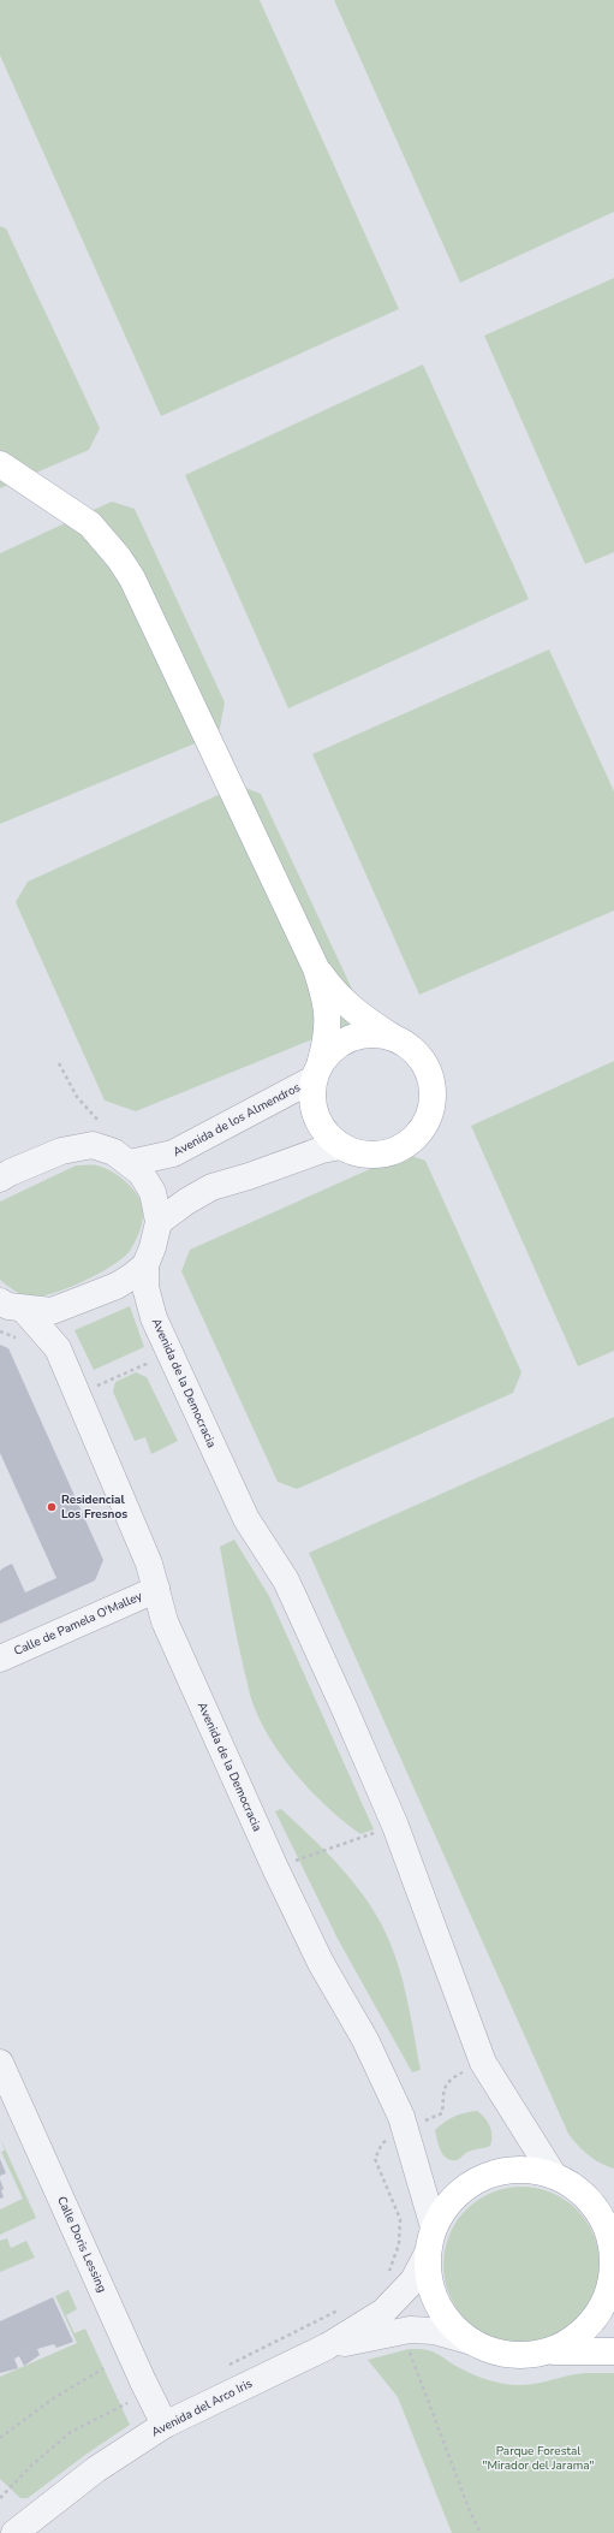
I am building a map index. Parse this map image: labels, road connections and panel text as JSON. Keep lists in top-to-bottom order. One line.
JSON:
{"streets":{"street":["Avenida de los Almendros","Avenida de la Democracia","Calle de Pamela O'Malley","Calle Doris Lessing","Avenida del Arco Iris"]},"crossings":[["Avenida de la Democracia","Calle de Pamela O'Malley"],["Avenida de la Democracia","Avenida del Arco Iris"],["Calle Doris Lessing","Avenida del Arco Iris"]],"parks":["Parque Forestal \"Mirador del Jarama\""],"places":["Residencial Los Fresnos"]}
